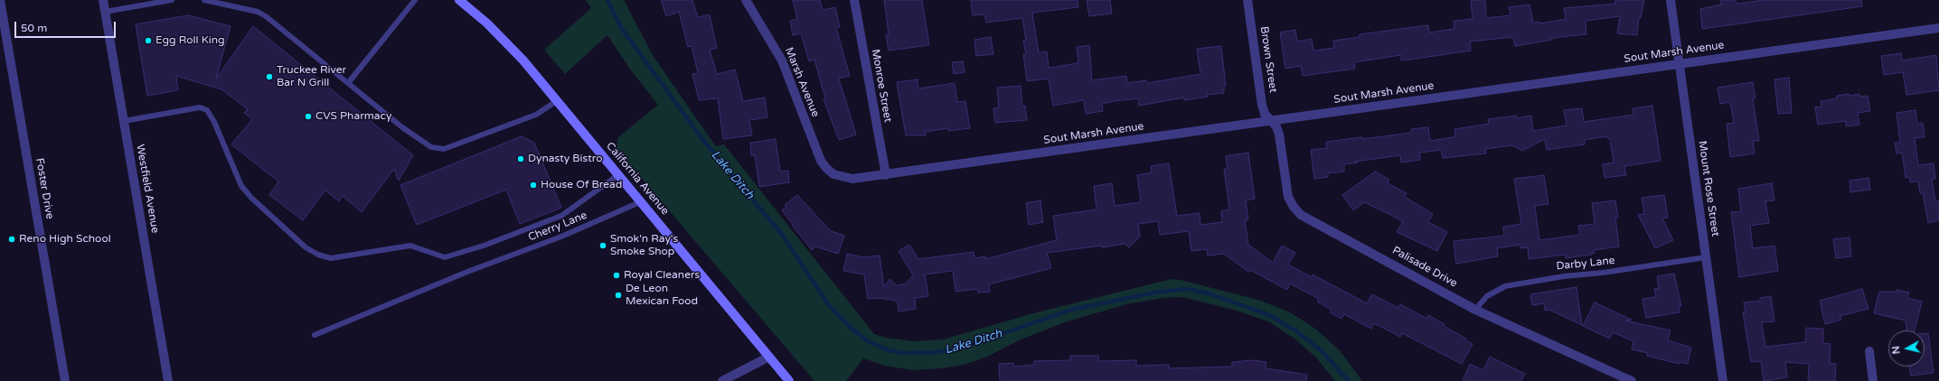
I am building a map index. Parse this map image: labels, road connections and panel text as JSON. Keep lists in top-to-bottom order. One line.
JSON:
{"streets":{"main road":["California Avenue"],"street":["Sout Marsh Avenue","Brown Street","Marsh Avenue","Monroe Street","Foster Drive","Westfield Avenue","Mount Rose Street","Palisade Drive"],"lane":["Cherry Lane","Darby Lane"]},"crossings":[["Sout Marsh Avenue","Brown Street"],["Sout Marsh Avenue","Marsh Avenue"],["Sout Marsh Avenue","Monroe Street"],["Sout Marsh Avenue","Mount Rose Street"],["Sout Marsh Avenue","Palisade Drive"],["Brown Street","Palisade Drive"],["California Avenue","Cherry Lane"],["Mount Rose Street","Darby Lane"],["Darby Lane","Palisade Drive"]],"water":["Lake Ditch"],"places":["Egg Roll King","Truckee River Bar N Grill","CVS Pharmacy","Dynasty Bistro","House Of Bread","Reno High School","Smok'n Ray's Smoke Shop","Royal Cleaners","De Leon Mexican Food"],"scale_bar":"50 m","north":"left"}
